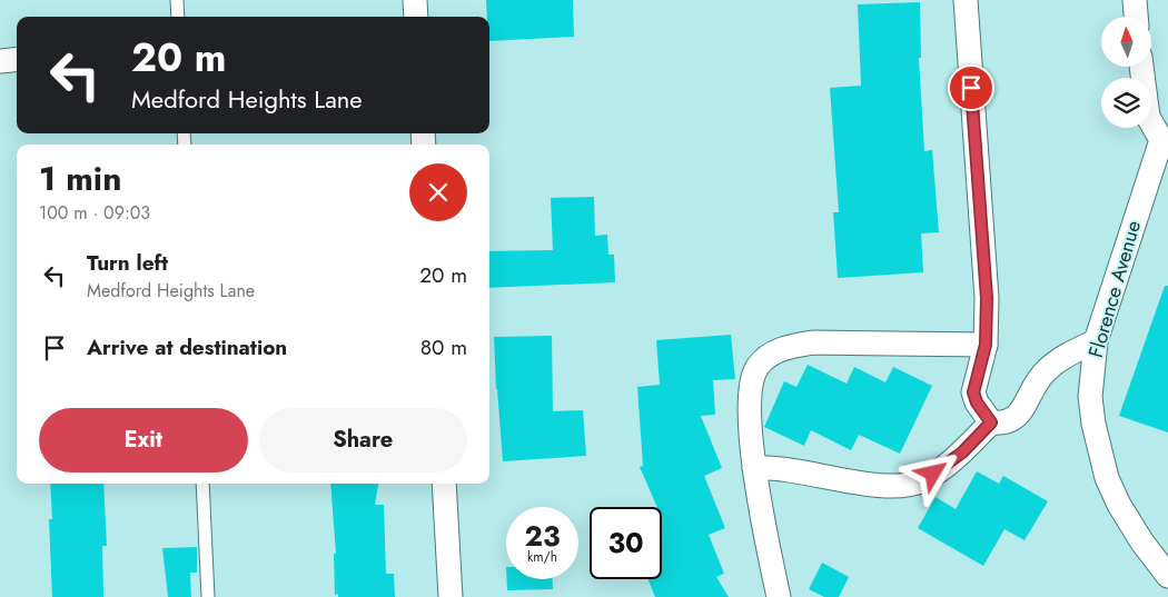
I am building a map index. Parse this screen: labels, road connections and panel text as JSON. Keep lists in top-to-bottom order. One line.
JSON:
{"streets":{"street":["Florence Avenue"]},"north":"top","page":{"turn":["20 m","Medford Heights Lane"],"heading":["1 min","100 m · 09:03"],"list":[{"name":"Turn left","note":"Medford Heights Lane","value":"20 m"},{"name":"Arrive at destination","value":"80 m"}],"buttons":["Exit","Share"],"speed":"23 km/h","limit":"30"}}
